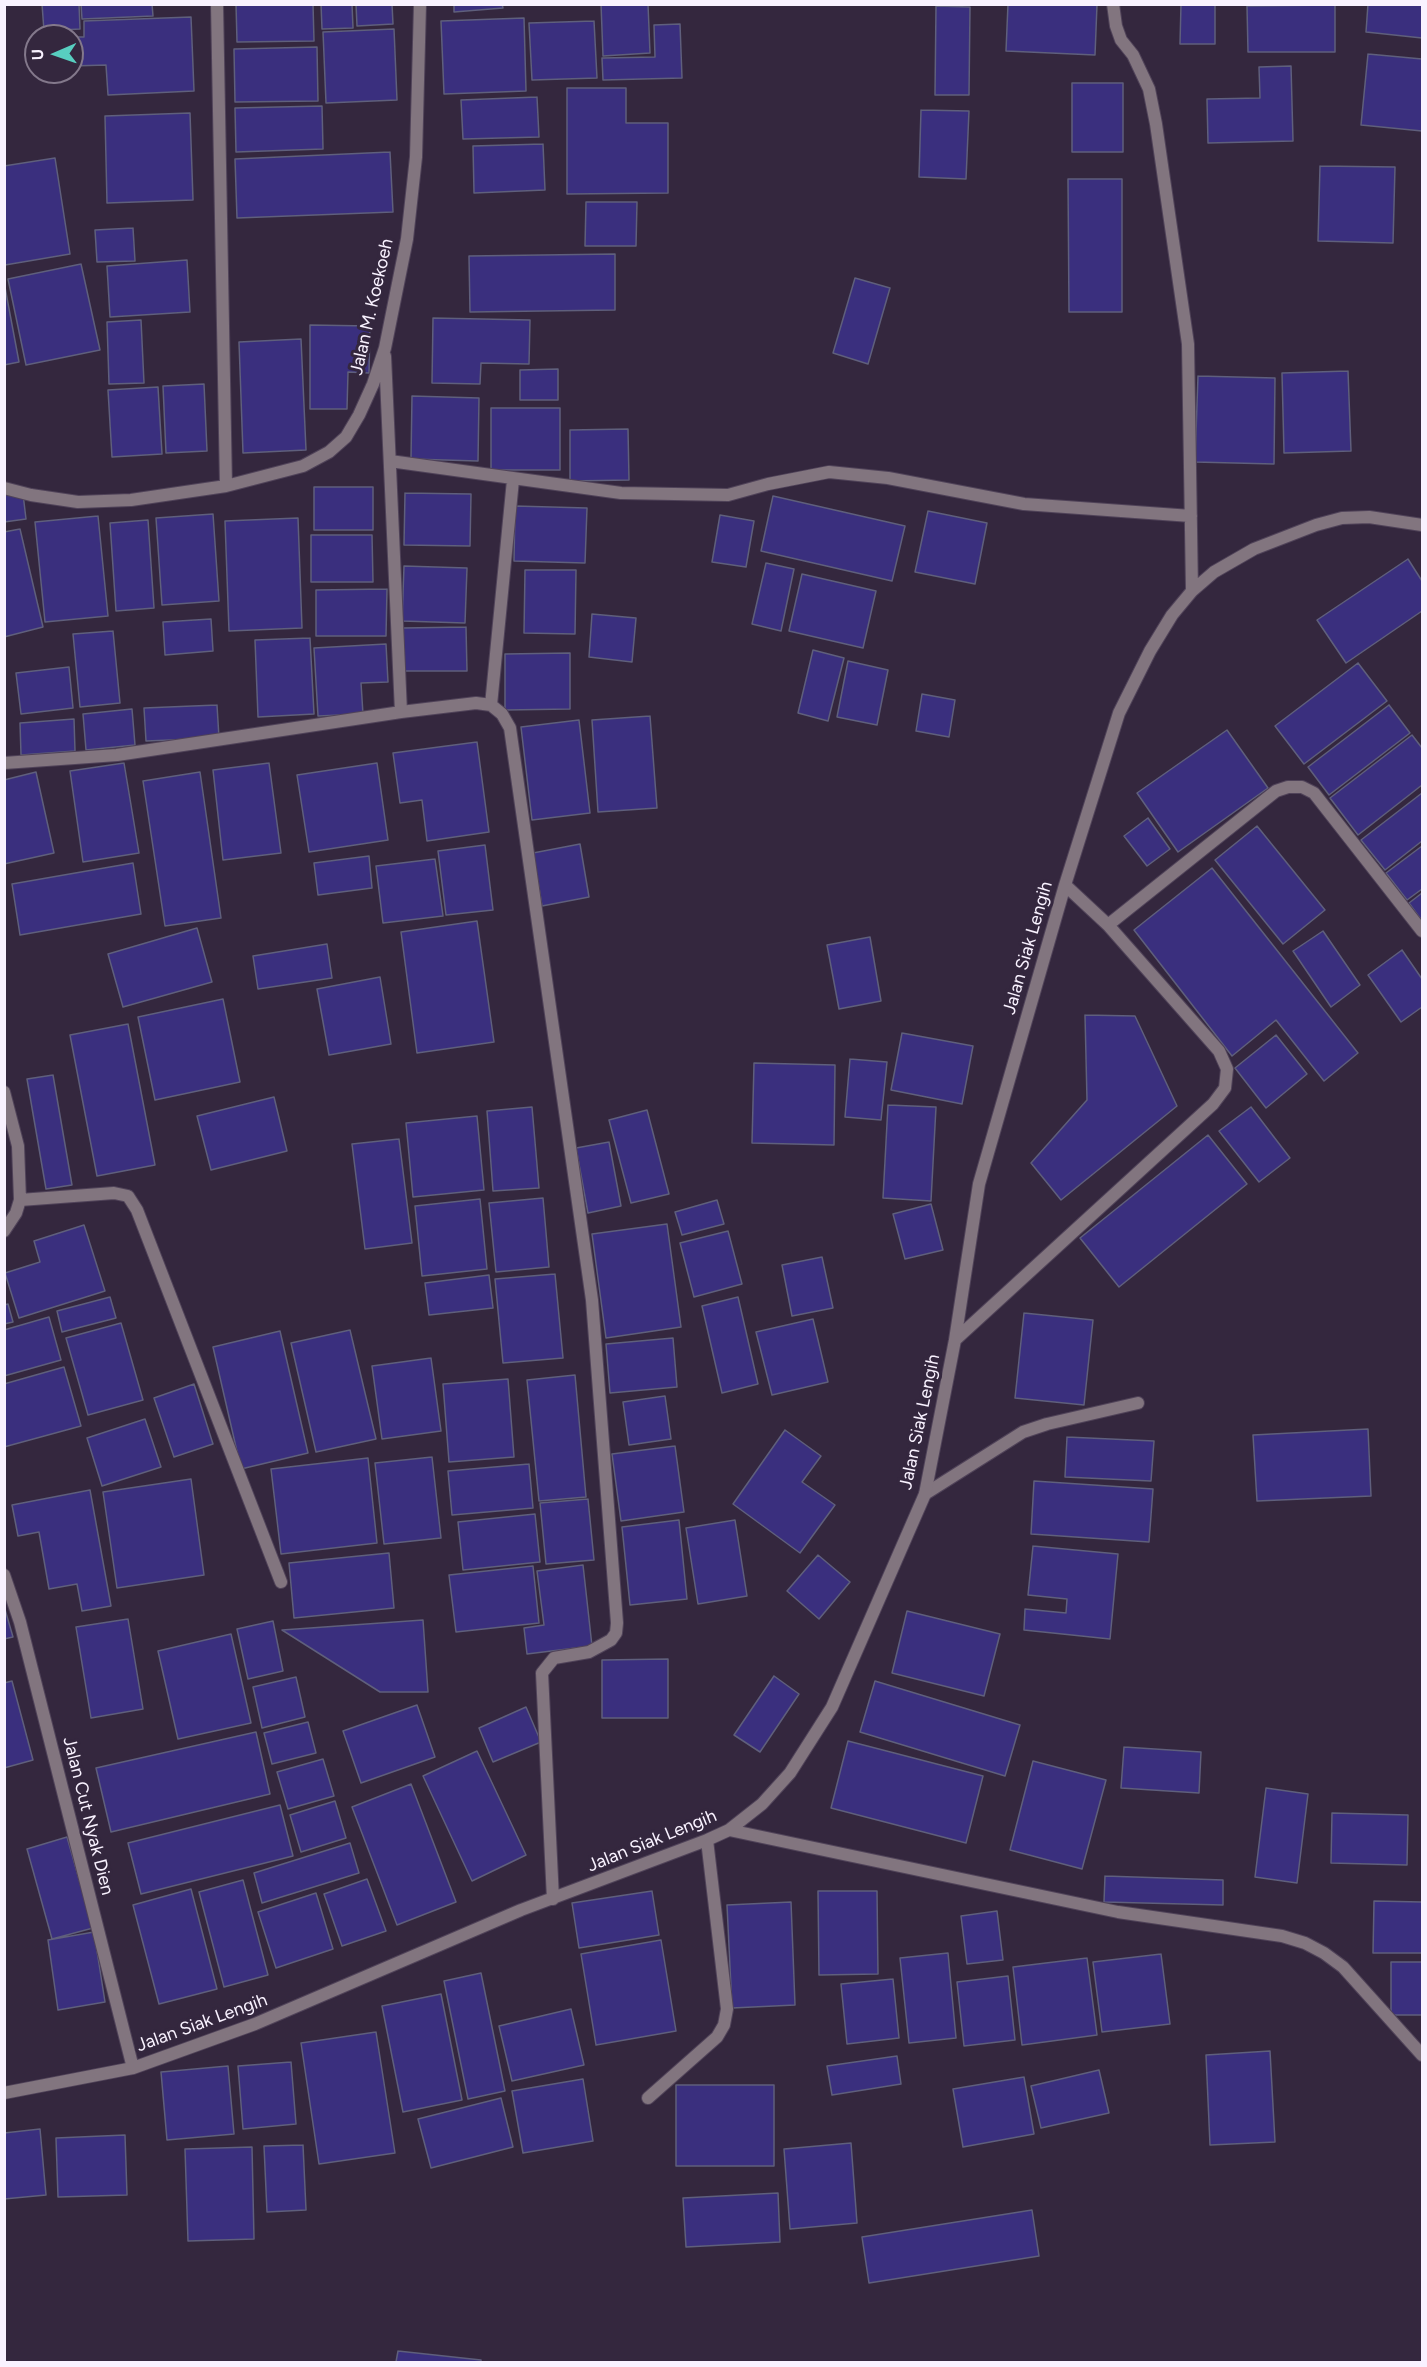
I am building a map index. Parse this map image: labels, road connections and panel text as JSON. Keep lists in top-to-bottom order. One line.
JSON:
{"streets":{"street":["Jalan M. Koekoeh","Jalan Siak Lengih","Jalan Cut Nyak Dien"]},"crossings":[["Jalan Siak Lengih","Jalan Cut Nyak Dien"]],"north":"left"}
